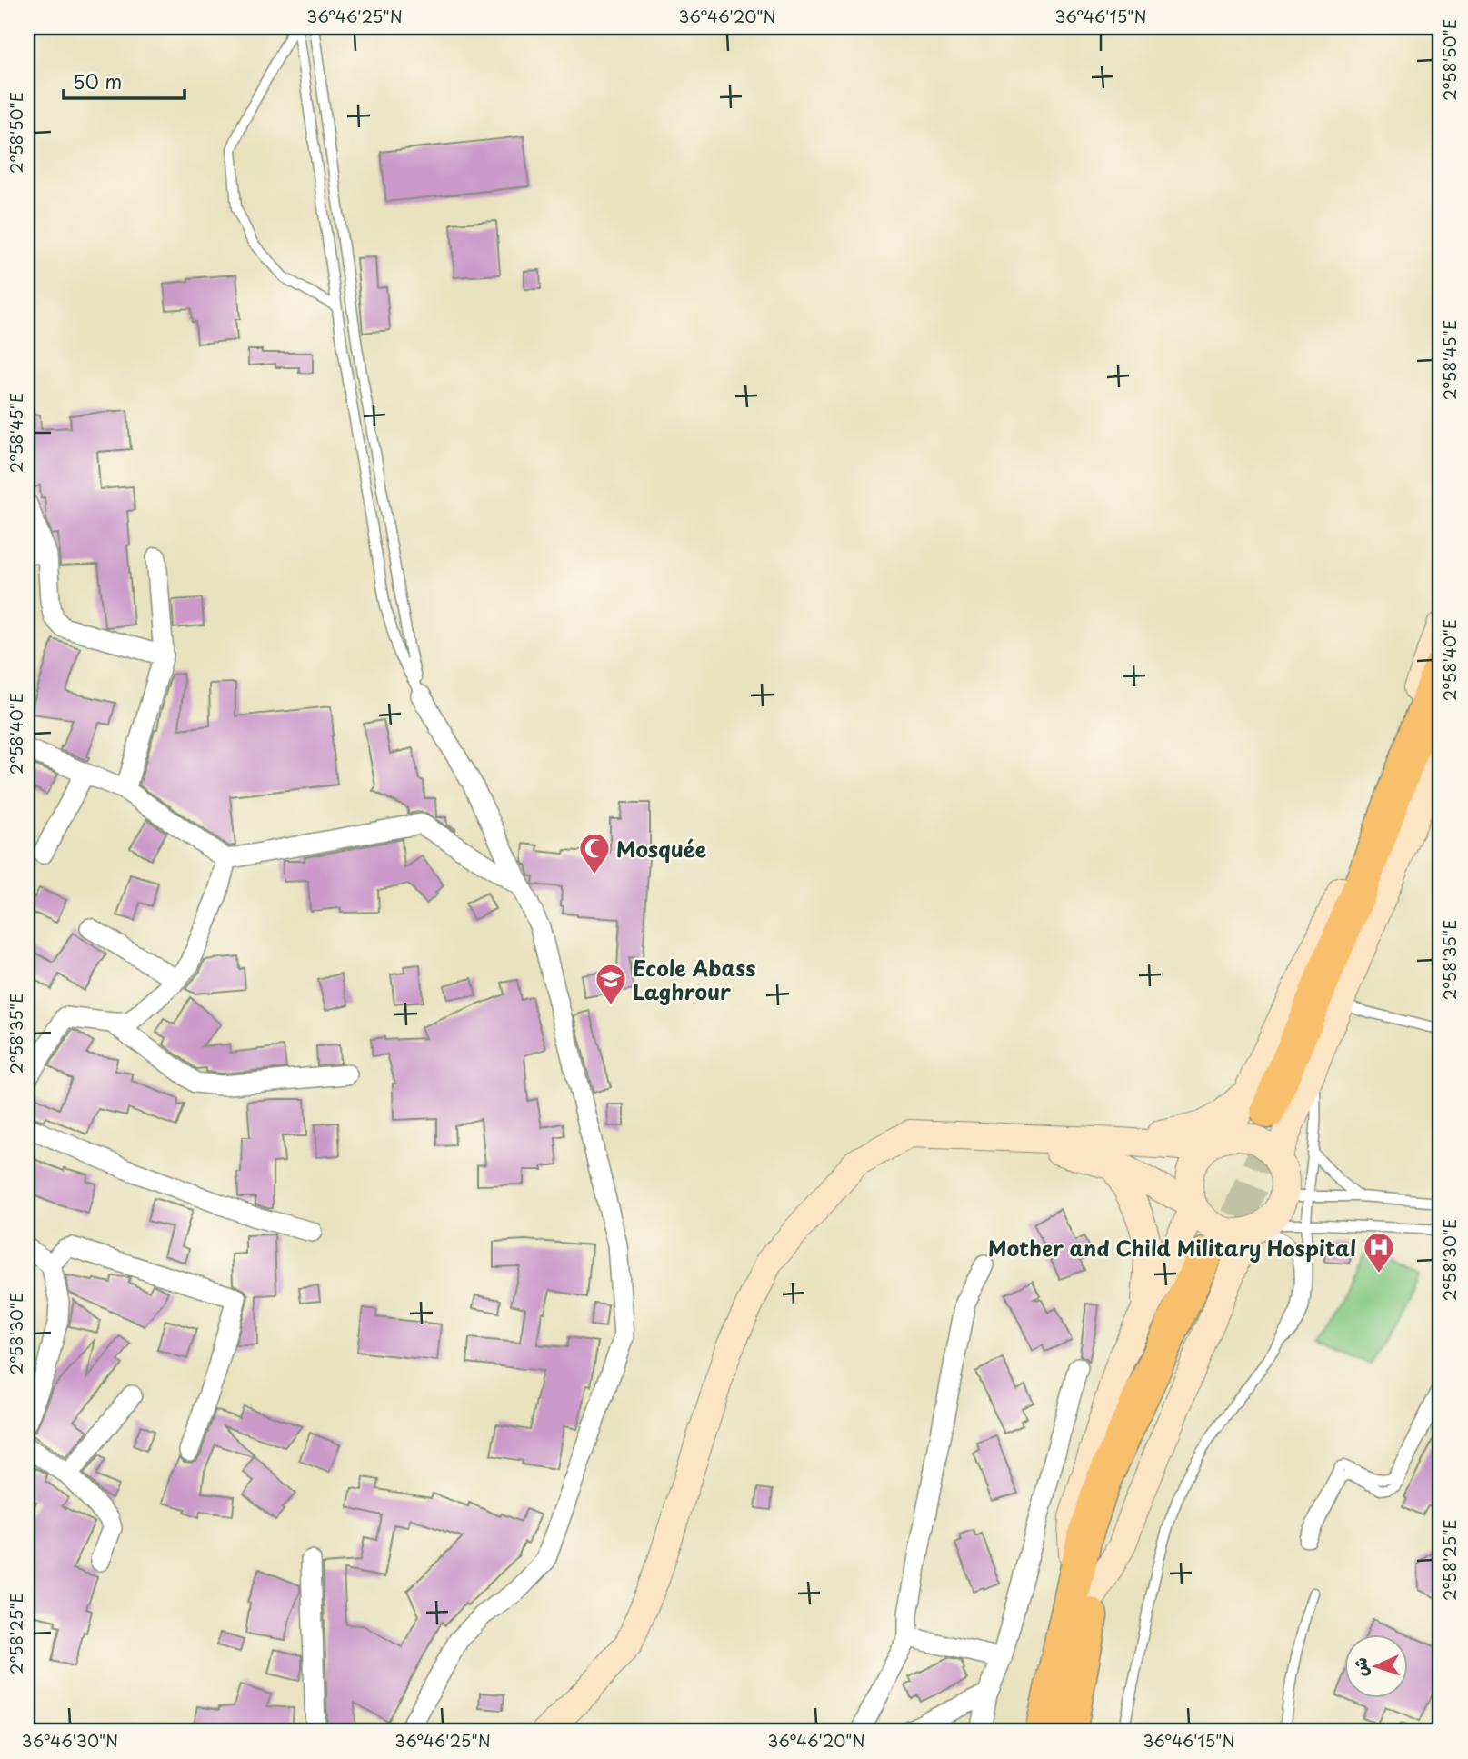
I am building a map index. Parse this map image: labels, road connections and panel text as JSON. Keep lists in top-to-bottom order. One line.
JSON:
{"places":{"mosque":["Mosquée"],"school or university":["Ecole Abass Laghrour"],"hospital":["Mother and Child Military Hospital"]},"scale_bar":"50 m","north":"left","coordinates":["36°46'25\"N","36°46'20\"N","36°46'15\"N","2°58'50\"E","2°58'45\"E","2°58'40\"E","2°58'35\"E","2°58'30\"E","2°58'25\"E","36°46'30\"N"]}
